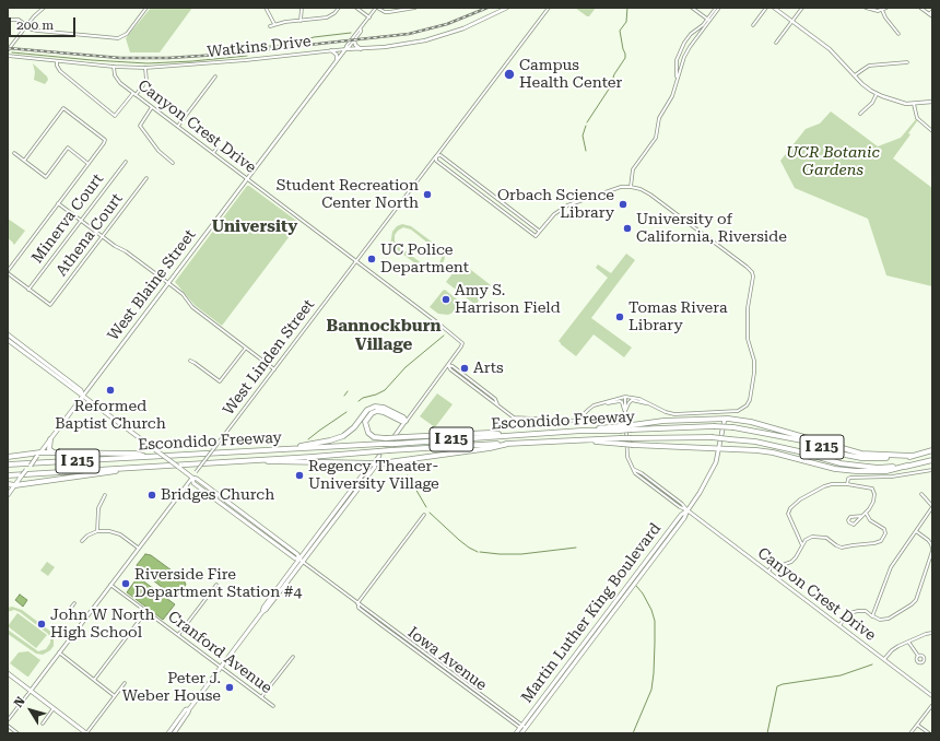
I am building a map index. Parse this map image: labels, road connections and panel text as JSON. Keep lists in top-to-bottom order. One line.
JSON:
{"streets":{"highway":["Escondido Freeway","I 215"],"main road":["Watkins Drive","Canyon Crest Drive","West Blaine Street","West Linden Street","Martin Luther King Boulevard","Iowa Avenue"],"street":["Minerva Court","Athena Court","Cranford Avenue"]},"crossings":[["Watkins Drive","Canyon Crest Drive"],["Watkins Drive","West Blaine Street"],["Canyon Crest Drive","West Blaine Street"],["Canyon Crest Drive","West Linden Street"],["Canyon Crest Drive","Martin Luther King Boulevard"],["Minerva Court","Athena Court"],["West Blaine Street","Iowa Avenue"],["West Linden Street","Cranford Avenue"],["West Linden Street","Iowa Avenue"],["Martin Luther King Boulevard","Iowa Avenue"]],"districts":["University","Bannockburn Village"],"parks":["UCR Botanic Gardens"],"places":["Campus Health Center","Student Recreation Center North","Orbach Science Library","University of California, Riverside","UC Police Department","Amy S. Harrison Field","Tomas Rivera Library","Arts","Reformed Baptist Church","Regency Theater- University Village","Bridges Church","Riverside Fire Department Station #4","John W North High School","Peter J. Weber House"],"scale_bar":"200 m","north":"top left"}
